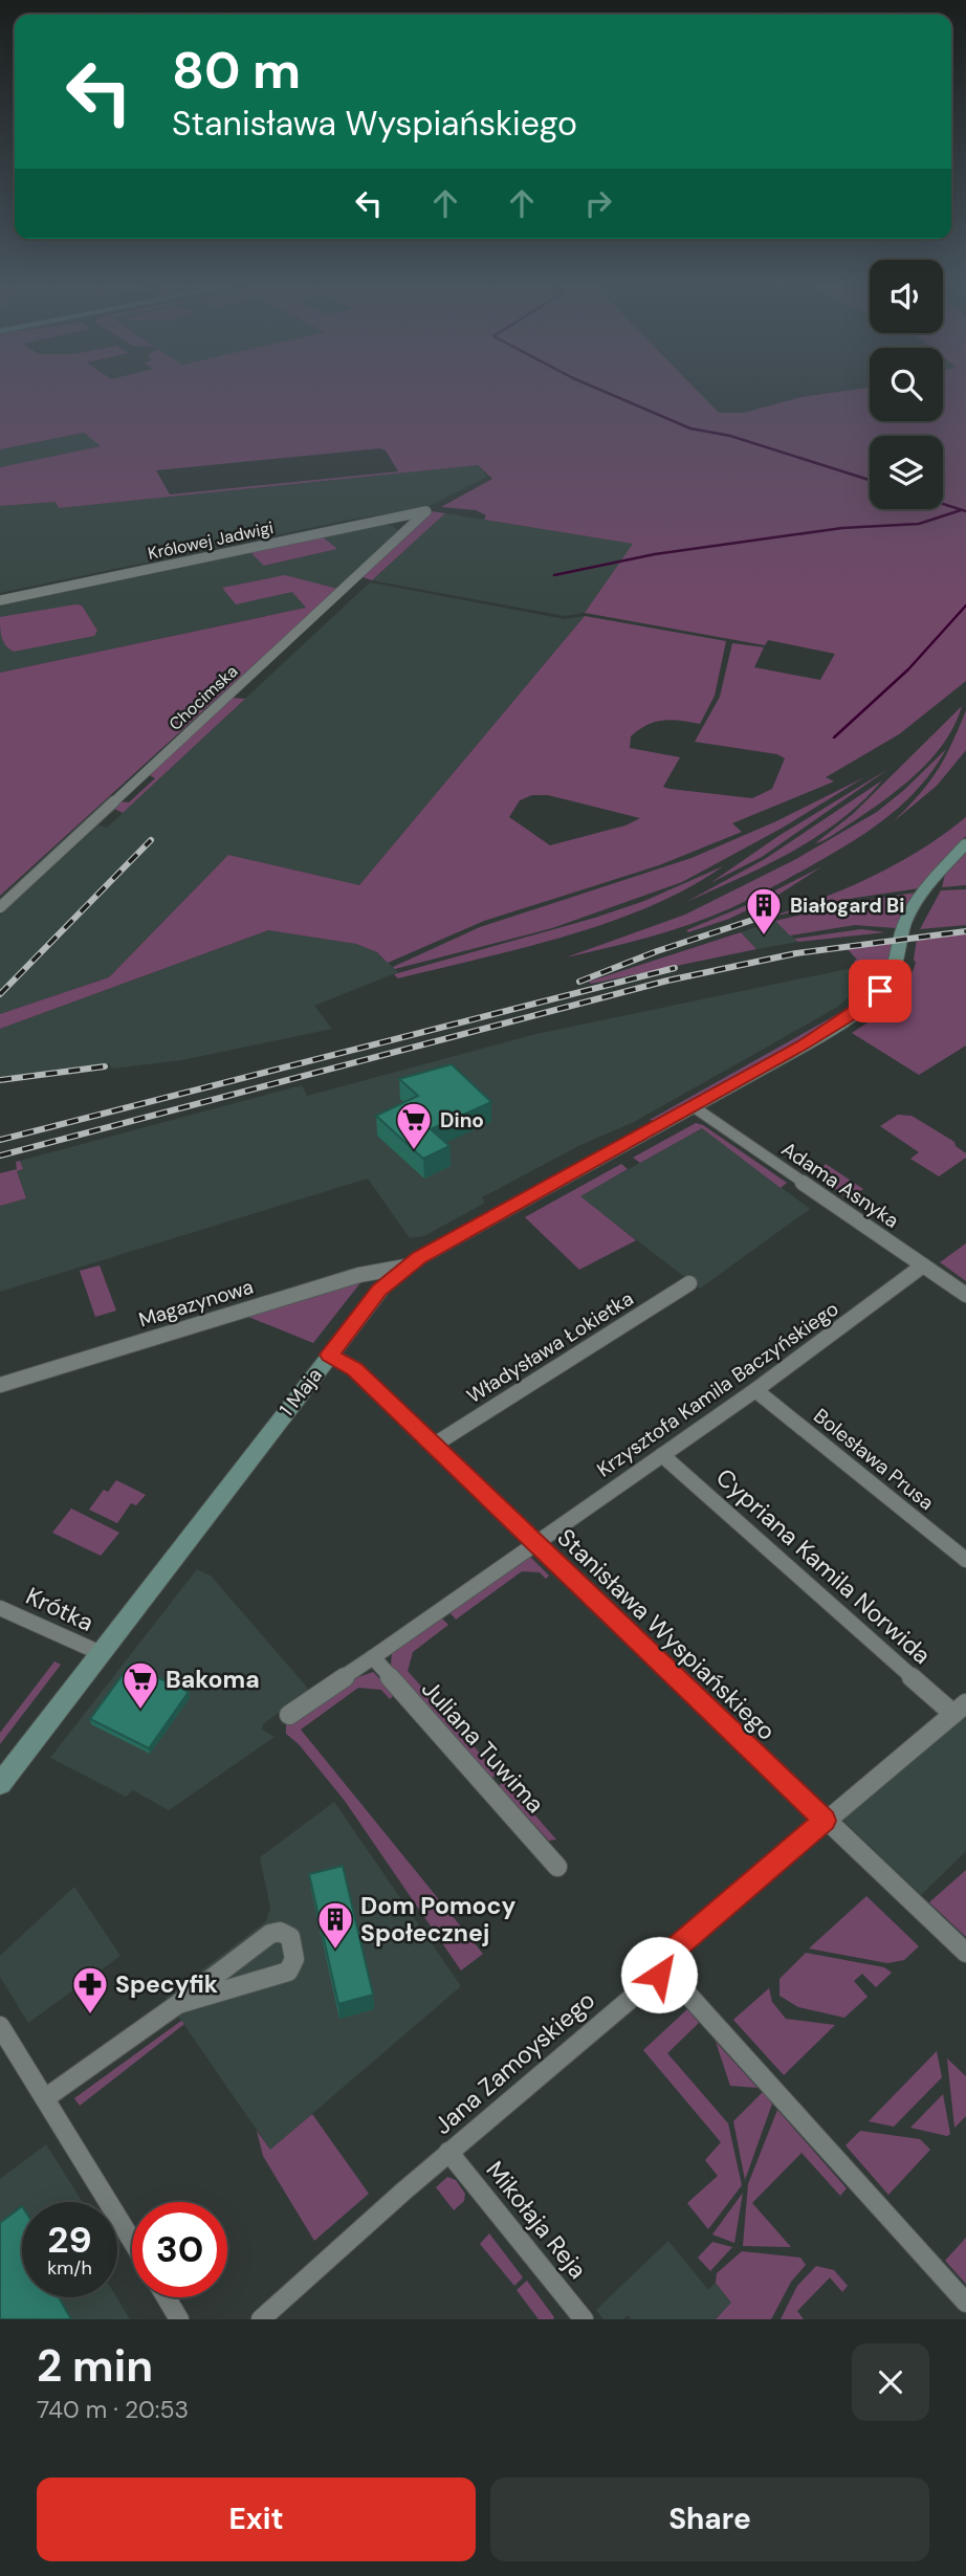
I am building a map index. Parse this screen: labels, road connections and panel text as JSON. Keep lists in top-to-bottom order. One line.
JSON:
{"streets":{"street":["Królowej Jadwigi","Chocimska","Adama Asnyka","Magazynowa","Władysława Łokietka","Krzysztofa Kamila Baczyńskiego","1 Maja","Bolesława Prusa","Cypriana Kamila Norwida","Krótka","Stanisława Wyspiańskiego","Juliana Tuwima","Jana Zamoyskiego","Mikołaja Reja"]},"crossings":[["Królowej Jadwigi","Chocimska"],["Adama Asnyka","Krzysztofa Kamila Baczyńskiego"],["Adama Asnyka","1 Maja"],["Magazynowa","1 Maja"],["Władysława Łokietka","Stanisława Wyspiańskiego"],["Krzysztofa Kamila Baczyńskiego","Bolesława Prusa"],["Krzysztofa Kamila Baczyńskiego","Cypriana Kamila Norwida"],["Krzysztofa Kamila Baczyńskiego","Stanisława Wyspiańskiego"],["1 Maja","Krótka"],["1 Maja","Stanisława Wyspiańskiego"],["Cypriana Kamila Norwida","Jana Zamoyskiego"],["Stanisława Wyspiańskiego","Jana Zamoyskiego"],["Jana Zamoyskiego","Mikołaja Reja"]],"places":{"building":["Białogard Bi","Dom Pomocy Społecznej"],"supermarket":["Dino","Bakoma"],"pharmacy":["Specyfik"]},"page":{"turn":["80 m","Stanisława Wyspiańskiego"],"speed":"29 km/h","limit":"30","heading":["2 min","740 m · 20:53"],"buttons":["Exit","Share"]}}
